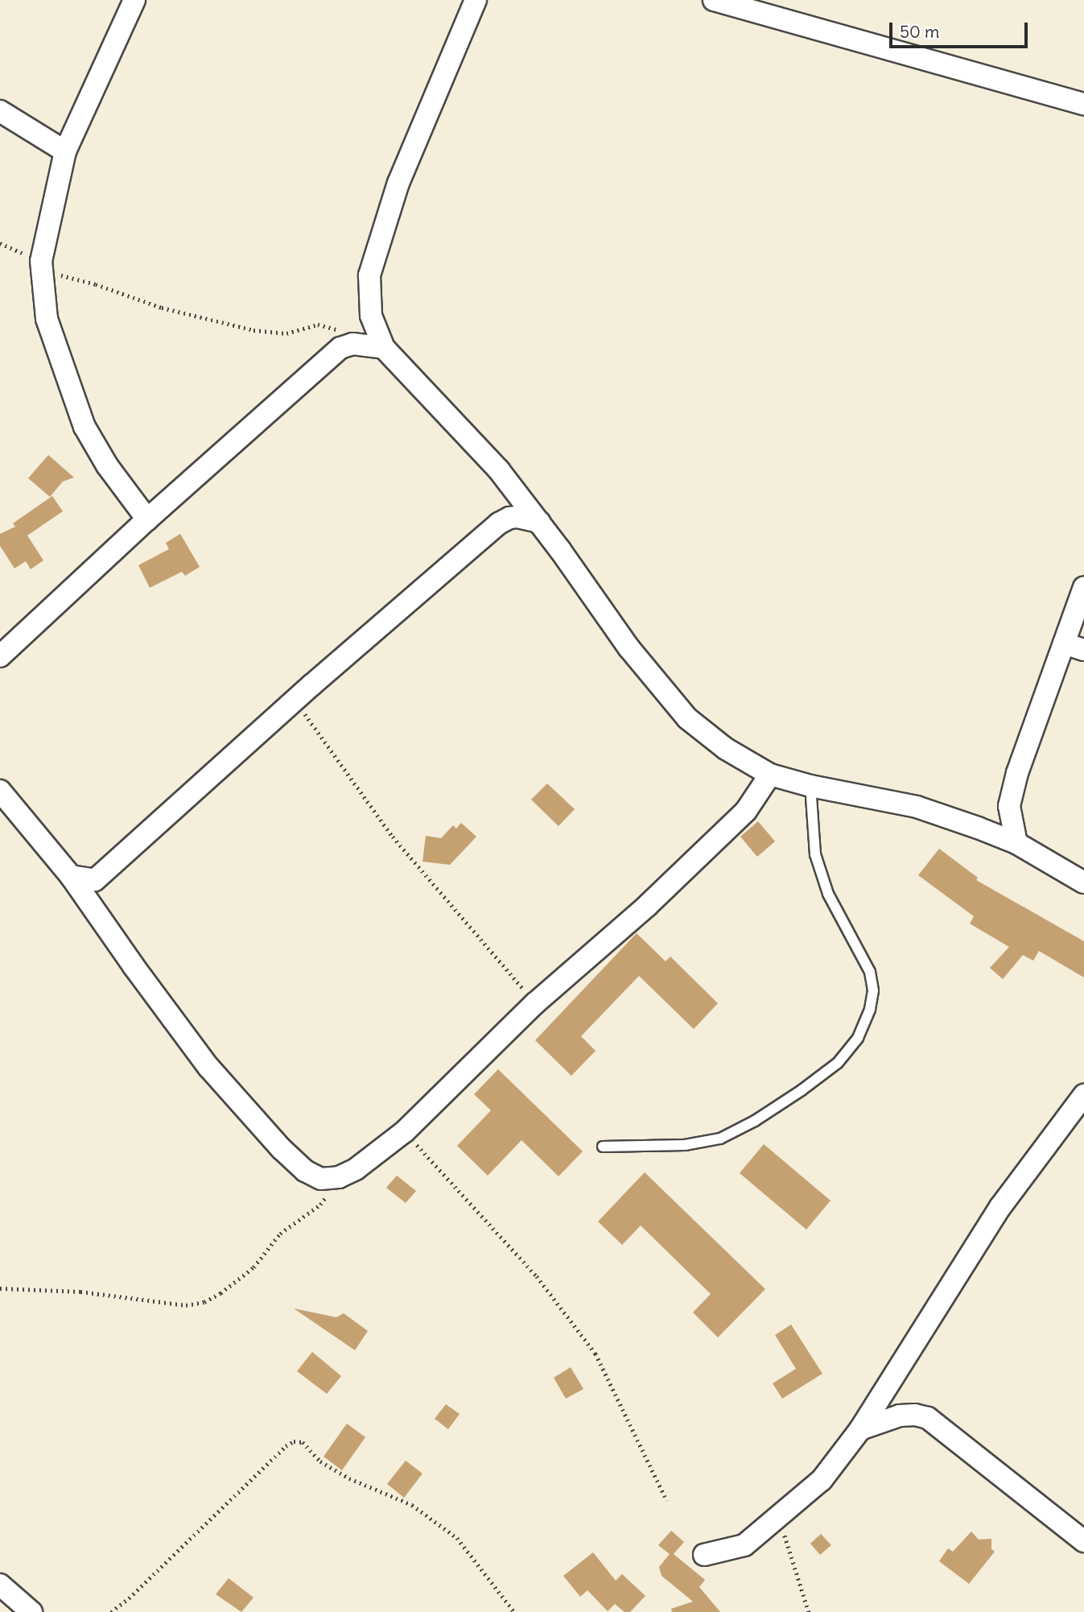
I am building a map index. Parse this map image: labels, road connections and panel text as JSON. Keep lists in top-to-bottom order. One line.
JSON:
{"scale_bar":"50 m"}
